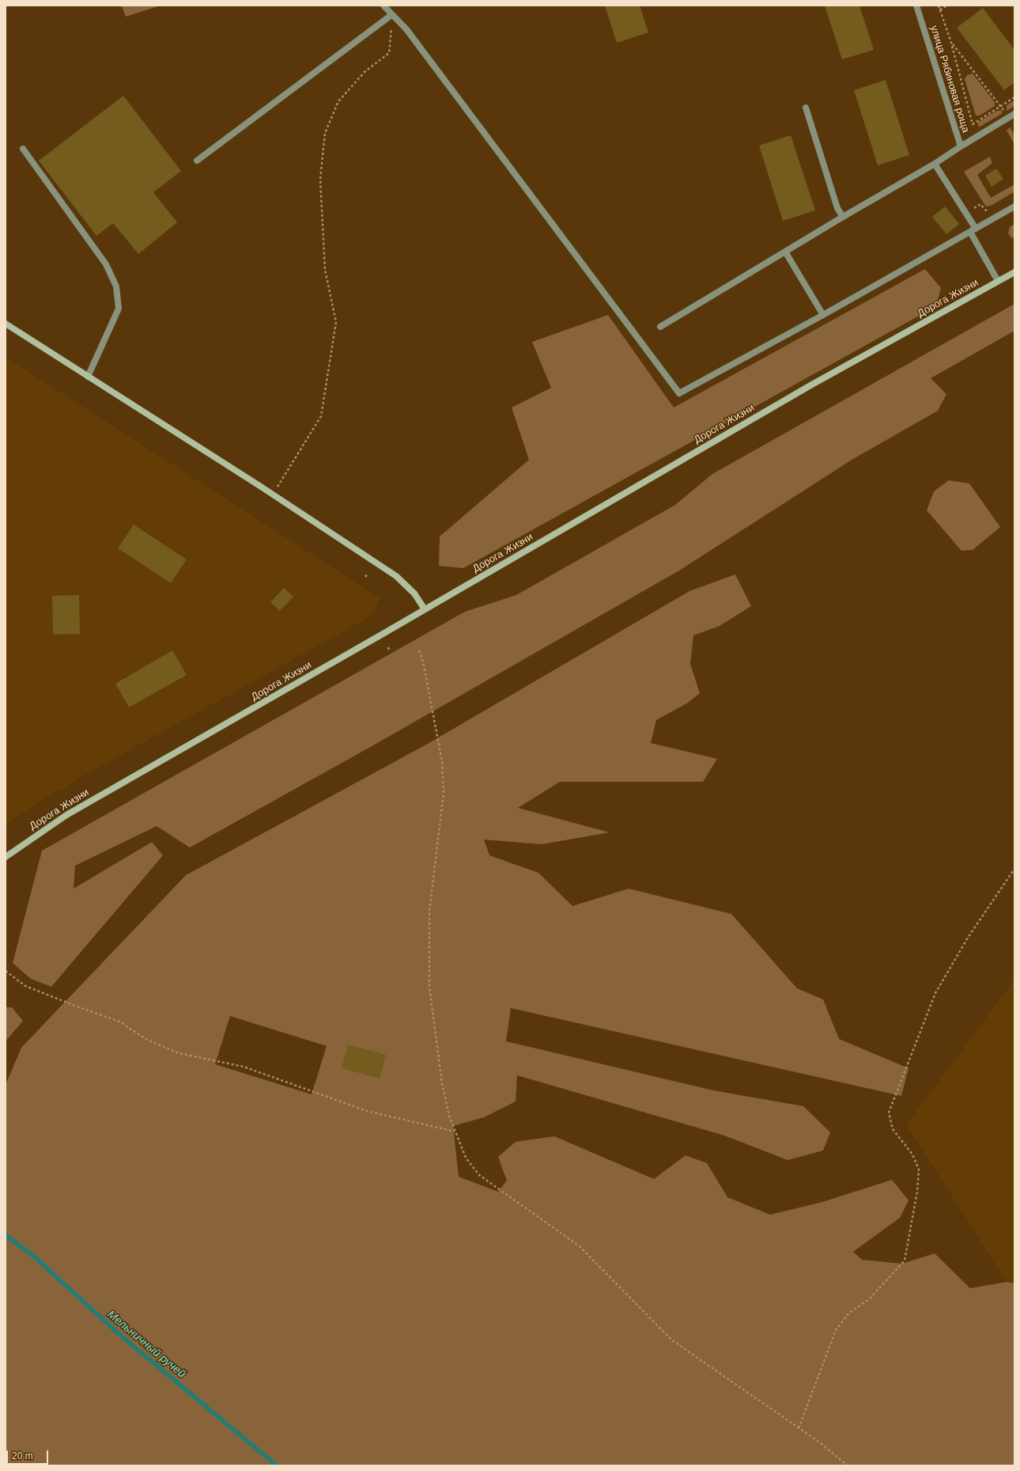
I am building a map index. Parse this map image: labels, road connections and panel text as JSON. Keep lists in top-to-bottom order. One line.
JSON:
{"streets":{"main road":["Дорога Жизни"],"street":["улица Рябиновая роща"]},"water":["Мельничный ручей"],"scale_bar":"20 m"}
